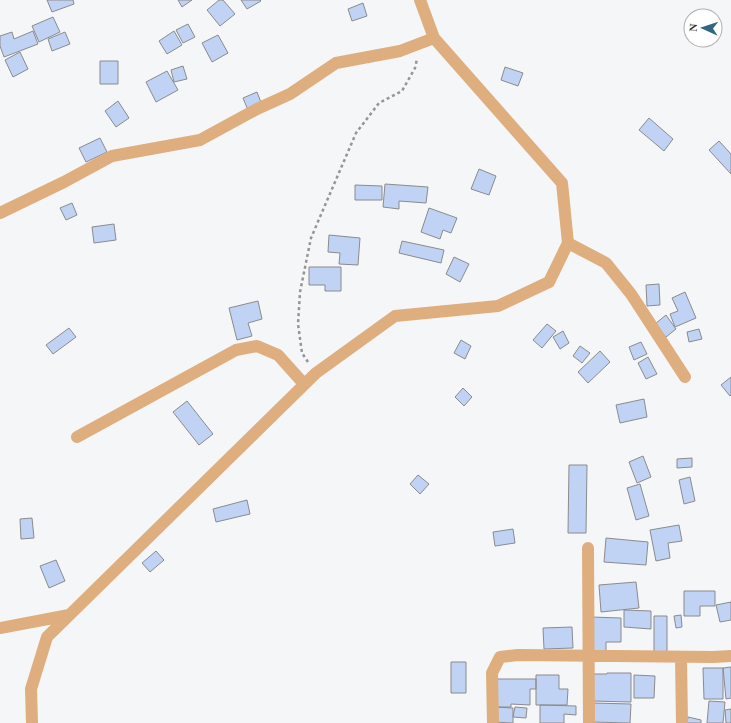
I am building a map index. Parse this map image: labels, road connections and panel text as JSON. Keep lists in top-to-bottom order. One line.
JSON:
{"north":"left"}
